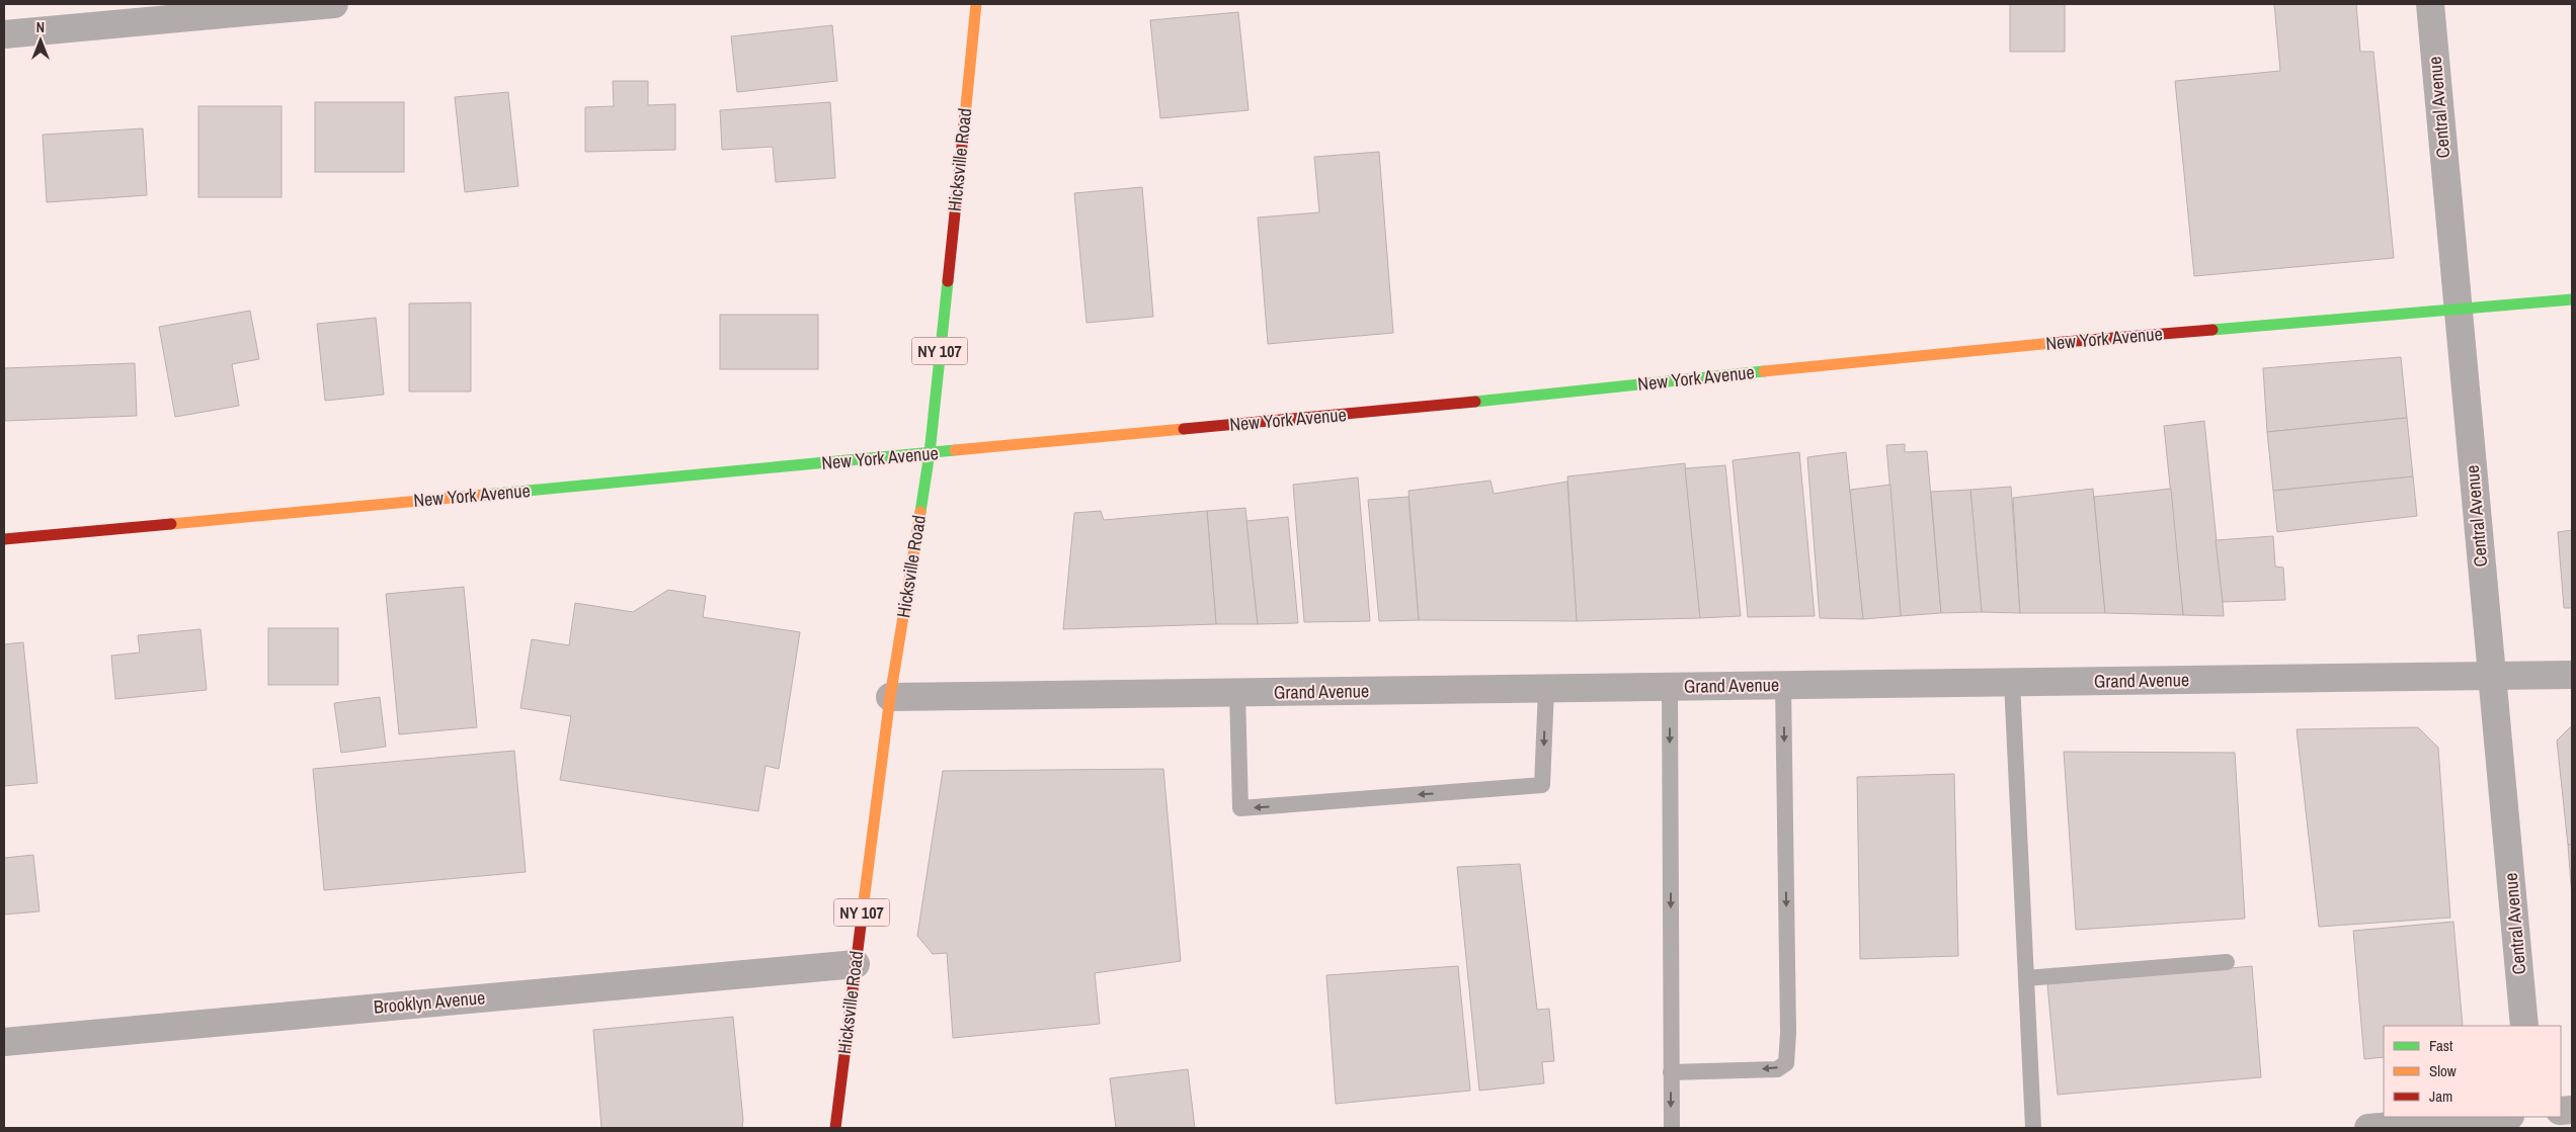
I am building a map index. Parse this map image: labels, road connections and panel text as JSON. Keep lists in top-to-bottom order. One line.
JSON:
{"streets":{"street":["Central Avenue","Hicksville Road","New York Avenue","NY 107","Grand Avenue","Brooklyn Avenue"]},"crossings":[["Central Avenue","New York Avenue"],["Central Avenue","Grand Avenue"],["Hicksville Road","New York Avenue"],["Hicksville Road","Grand Avenue"],["Hicksville Road","Brooklyn Avenue"]],"legend":["Fast","Slow","Jam"],"north":"top"}
